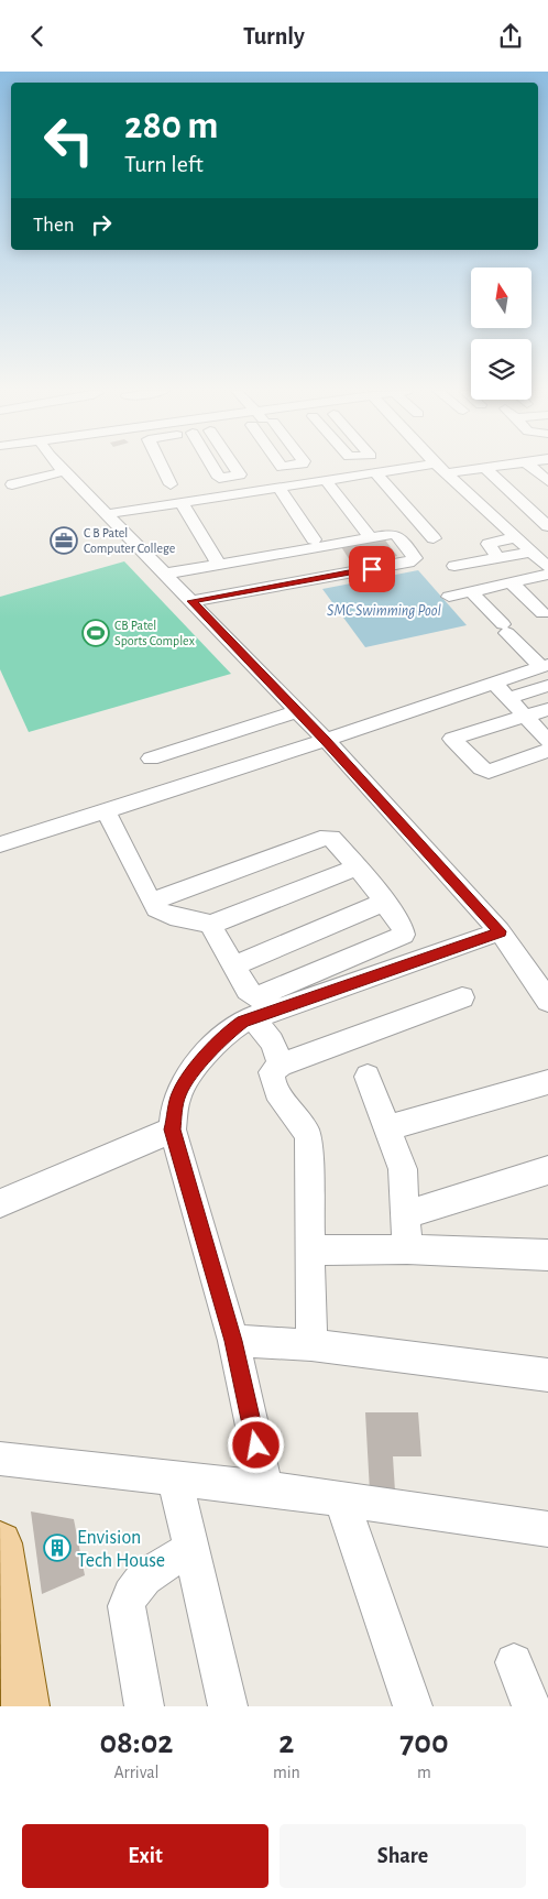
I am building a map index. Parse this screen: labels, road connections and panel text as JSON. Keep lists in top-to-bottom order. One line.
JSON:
{"water":["SMC Swimming Pool"],"places":{"office":["C B Patel Computer College"],"sports":["CB Patel Sports Complex"],"building":["Envision Tech House"]},"north":"top","page":{"header":"Turnly","turn":["280 m","Turn left"],"then":"Then","eta":["08:02","Arrival","2","min","700","m"],"buttons":["Exit","Share"]}}
